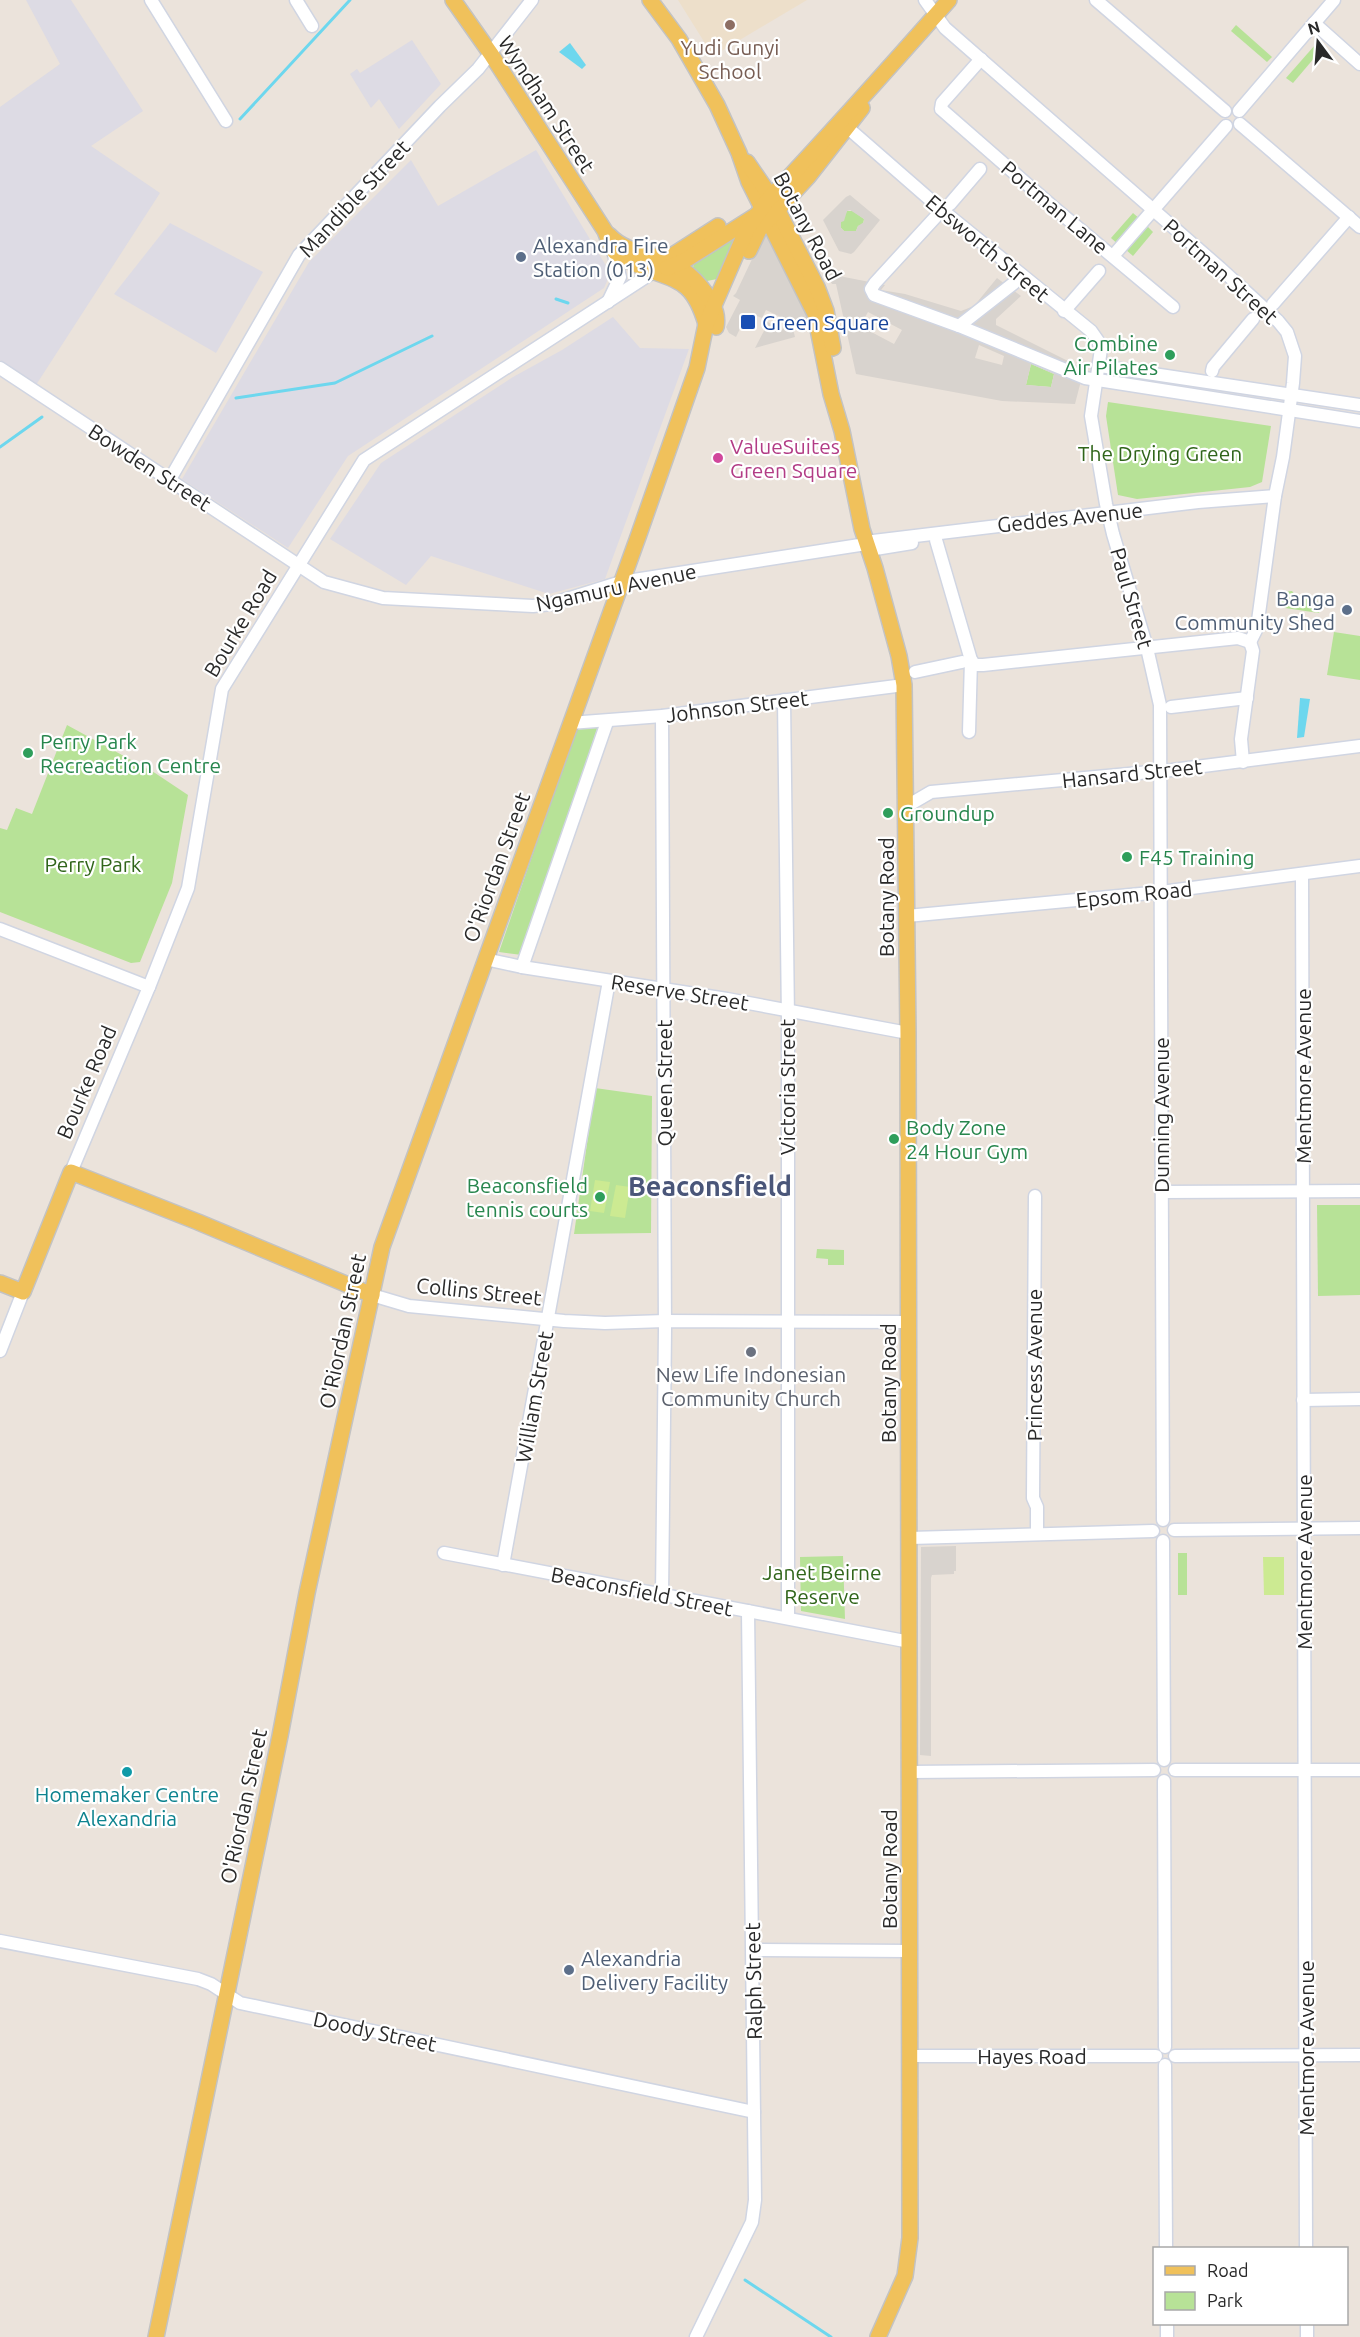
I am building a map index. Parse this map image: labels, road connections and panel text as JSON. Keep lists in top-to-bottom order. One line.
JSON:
{"streets":{"main road":["Wyndham Street","Botany Road","Bourke Road","O'Riordan Street","Collins Street"],"street":["Mandible Street","Portman Lane","Ebsworth Street","Portman Street","Bowden Street","Geddes Avenue","Ngamuru Avenue","Paul Street","Johnson Street","Hansard Street","Epsom Road","Reserve Street","Mentmore Avenue","Queen Street","Victoria Street","Dunning Avenue","Princess Avenue","William Street","Beaconsfield Street","Ralph Street","Doody Street","Hayes Road"]},"crossings":[["Wyndham Street","Mandible Street"],["Wyndham Street","Bourke Road"],["Wyndham Street","O'Riordan Street"],["Mandible Street","Bowden Street"],["Portman Lane","Portman Street"],["Botany Road","Geddes Avenue"],["Botany Road","Ngamuru Avenue"],["Botany Road","Bourke Road"],["Botany Road","Johnson Street"],["Botany Road","Hansard Street"],["Botany Road","O'Riordan Street"],["Botany Road","Epsom Road"],["Botany Road","Reserve Street"],["Botany Road","Collins Street"],["Botany Road","Beaconsfield Street"],["Botany Road","Hayes Road"],["Ebsworth Street","Paul Street"],["Portman Street","Geddes Avenue"],["Portman Street","Hansard Street"],["Bowden Street","Ngamuru Avenue"],["Bowden Street","Bourke Road"],["Geddes Avenue","Ngamuru Avenue"],["Geddes Avenue","Paul Street"],["Ngamuru Avenue","Bourke Road"],["Ngamuru Avenue","O'Riordan Street"],["Paul Street","Dunning Avenue"],["Bourke Road","O'Riordan Street"],["Bourke Road","Collins Street"],["Johnson Street","O'Riordan Street"],["Johnson Street","Queen Street"],["Johnson Street","Victoria Street"],["Hansard Street","Dunning Avenue"],["O'Riordan Street","Reserve Street"],["O'Riordan Street","Collins Street"],["O'Riordan Street","Doody Street"],["Epsom Road","Mentmore Avenue"],["Epsom Road","Dunning Avenue"],["Reserve Street","Queen Street"],["Reserve Street","Victoria Street"],["Reserve Street","William Street"],["Queen Street","Collins Street"],["Queen Street","Beaconsfield Street"],["Victoria Street","Collins Street"],["Victoria Street","Beaconsfield Street"],["Collins Street","William Street"],["William Street","Beaconsfield Street"],["Beaconsfield Street","Ralph Street"],["Ralph Street","Doody Street"]],"districts":["Beaconsfield"],"parks":["The Drying Green","Perry Park","Janet Beirne Reserve"],"places":{"other":["Yudi Gunyi School","Alexandra Fire Station (013)","Combine Air Pilates","ValueSuites Green Square","Banga Community Shed","Perry Park Recreaction Centre","Groundup","F45 Training","Body Zone 24 Hour Gym","Beaconsfield tennis courts","New Life Indonesian Community Church","Homemaker Centre Alexandria","Alexandria Delivery Facility"],"transit":["Green Square"]},"legend":["Road","Park"],"north":"top"}
